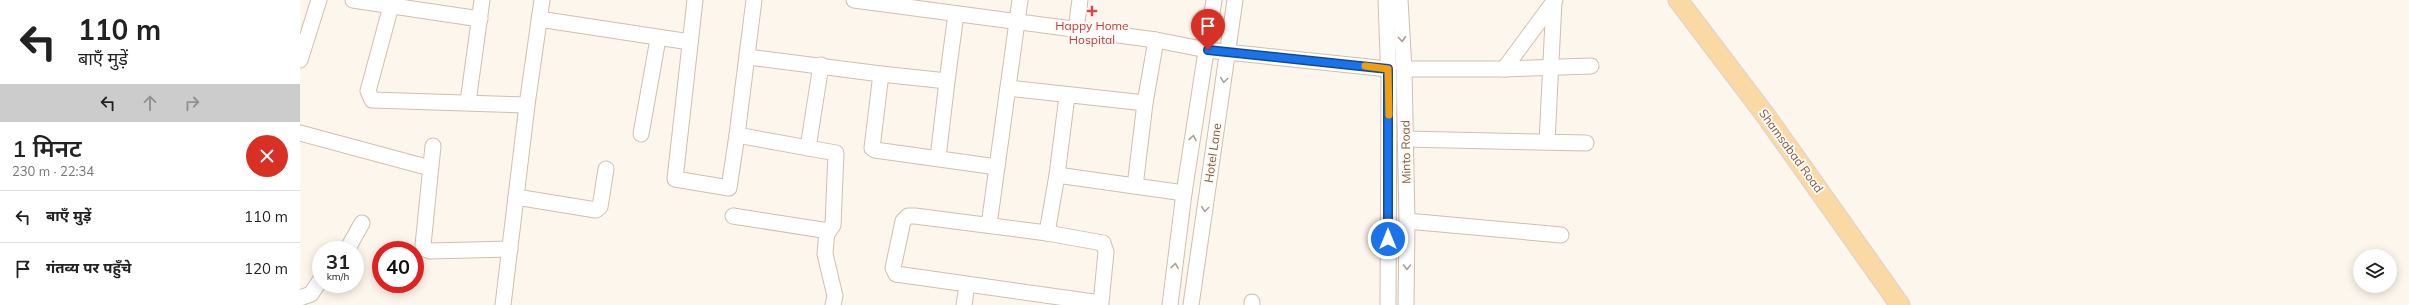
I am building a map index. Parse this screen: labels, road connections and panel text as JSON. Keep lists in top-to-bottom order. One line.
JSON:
{"streets":{"main road":["Shamsabad Road"],"street":["Minto Road","Hotel Lane"]},"places":{"health":["Happy Home Hospital"]},"page":{"turn":["110 m","बाएँ मुड़ें"],"heading":["1 मिनट","230 m · 22:34"],"list":[{"name":"बाएँ मुड़ें","value":"110 m"},{"name":"गंतव्य पर पहुँचे","value":"120 m"}],"speed":"31 km/h","limit":"40"}}
